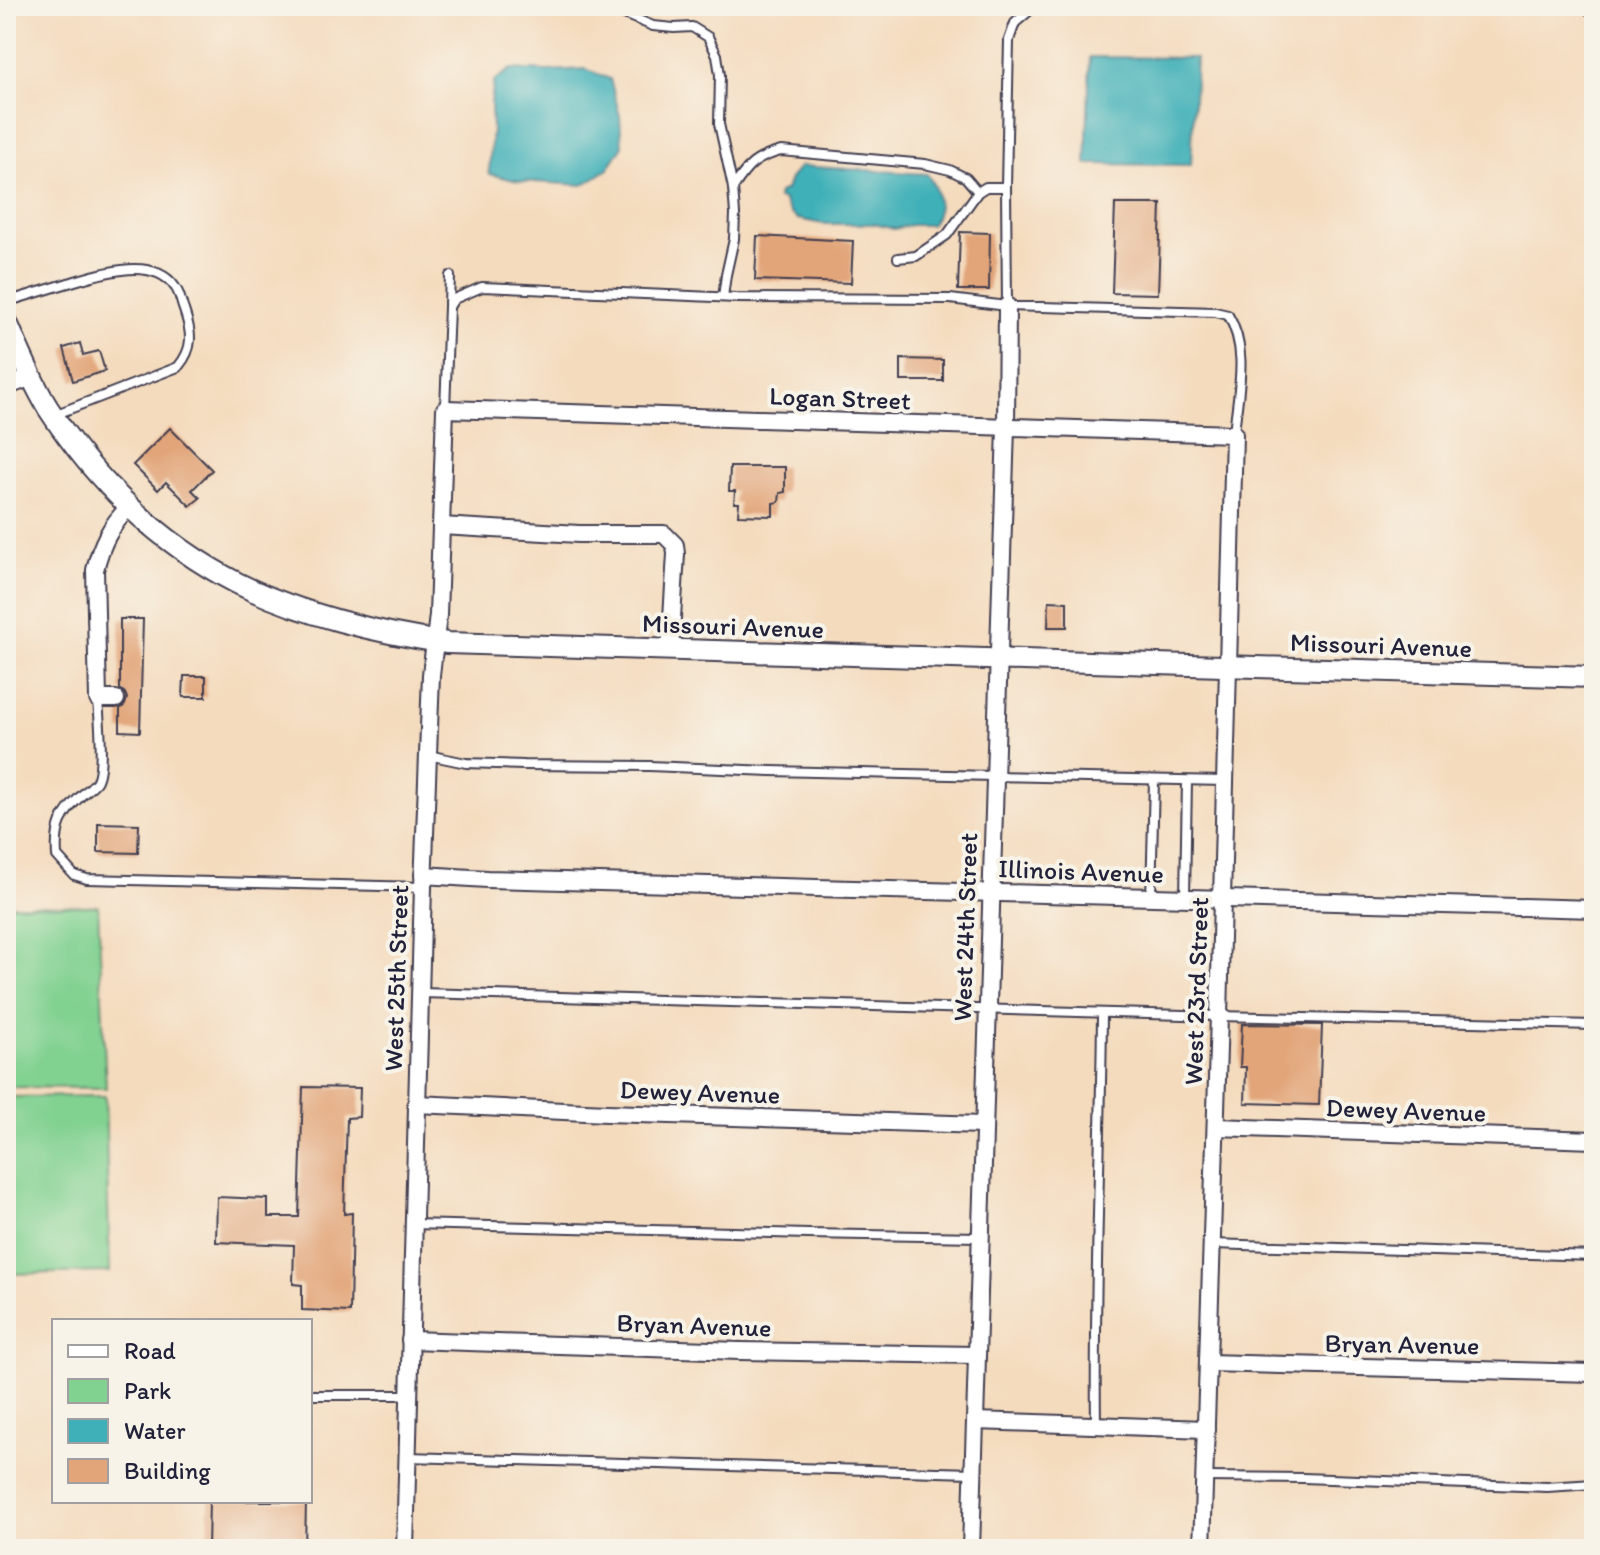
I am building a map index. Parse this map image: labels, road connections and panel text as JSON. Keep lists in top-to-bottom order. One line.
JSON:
{"streets":{"street":["Logan Street","Missouri Avenue","Illinois Avenue","West 24th Street","West 25th Street","West 23rd Street","Dewey Avenue","Bryan Avenue"]},"crossings":[["Logan Street","West 24th Street"],["Logan Street","West 25th Street"],["Logan Street","West 23rd Street"],["Missouri Avenue","West 24th Street"],["Missouri Avenue","West 25th Street"],["Missouri Avenue","West 23rd Street"],["Illinois Avenue","West 24th Street"],["Illinois Avenue","West 25th Street"],["Illinois Avenue","West 23rd Street"],["West 24th Street","Dewey Avenue"],["West 24th Street","Bryan Avenue"],["West 25th Street","Dewey Avenue"],["West 25th Street","Bryan Avenue"],["West 23rd Street","Dewey Avenue"],["West 23rd Street","Bryan Avenue"]],"legend":["Road","Park","Water","Building"]}
